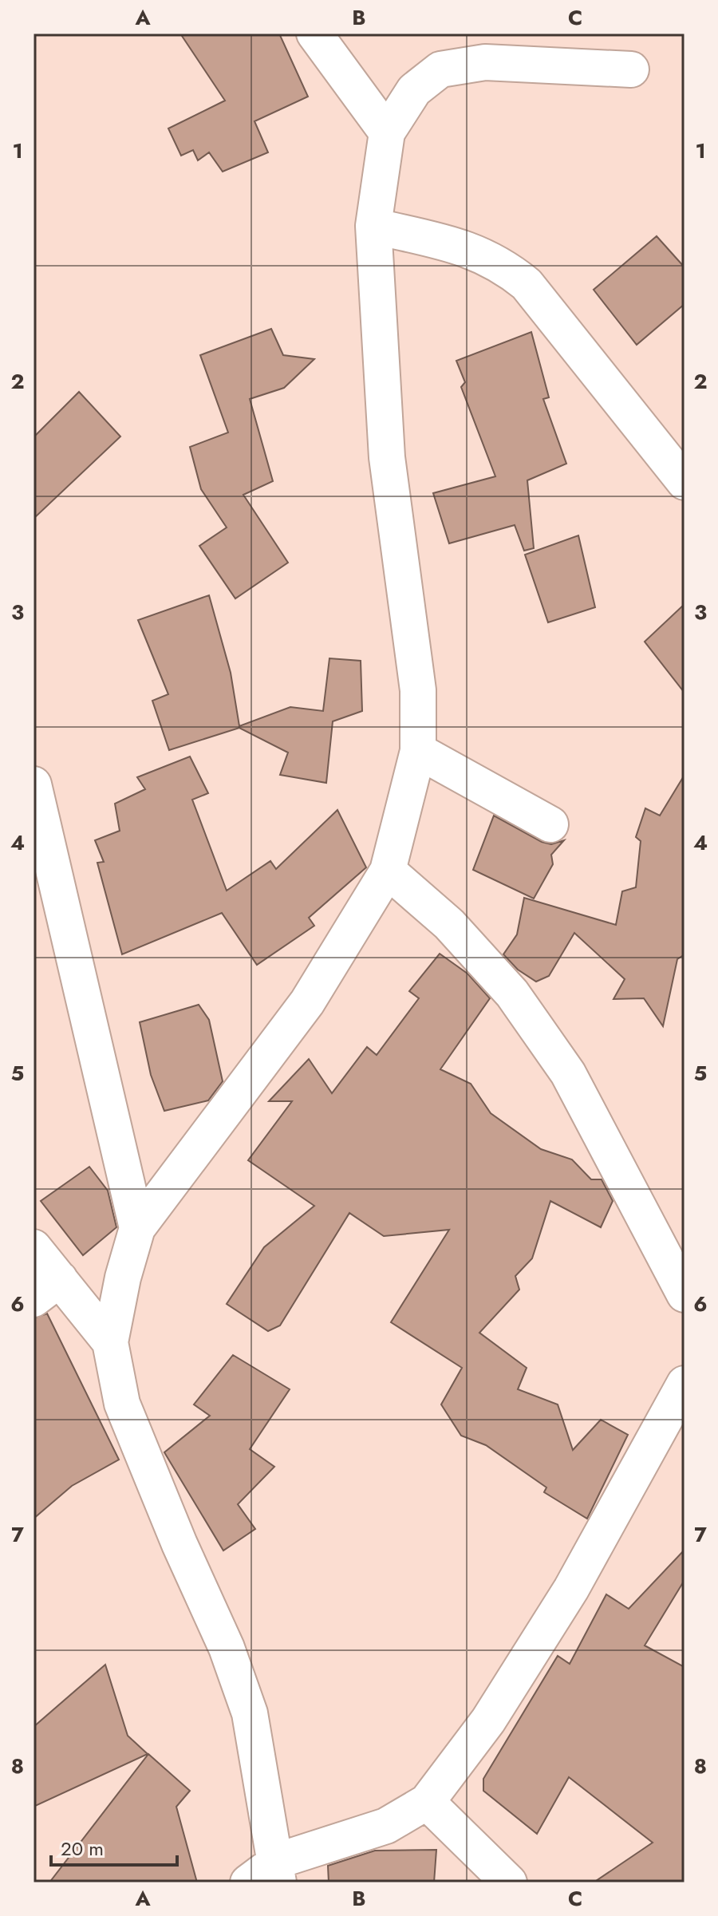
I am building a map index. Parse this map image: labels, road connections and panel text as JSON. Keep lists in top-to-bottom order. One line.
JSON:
{"scale_bar":"20 m","grid":{"columns":["A","B","C"],"rows":["1","2","3","4","5","6","7","8"]}}
